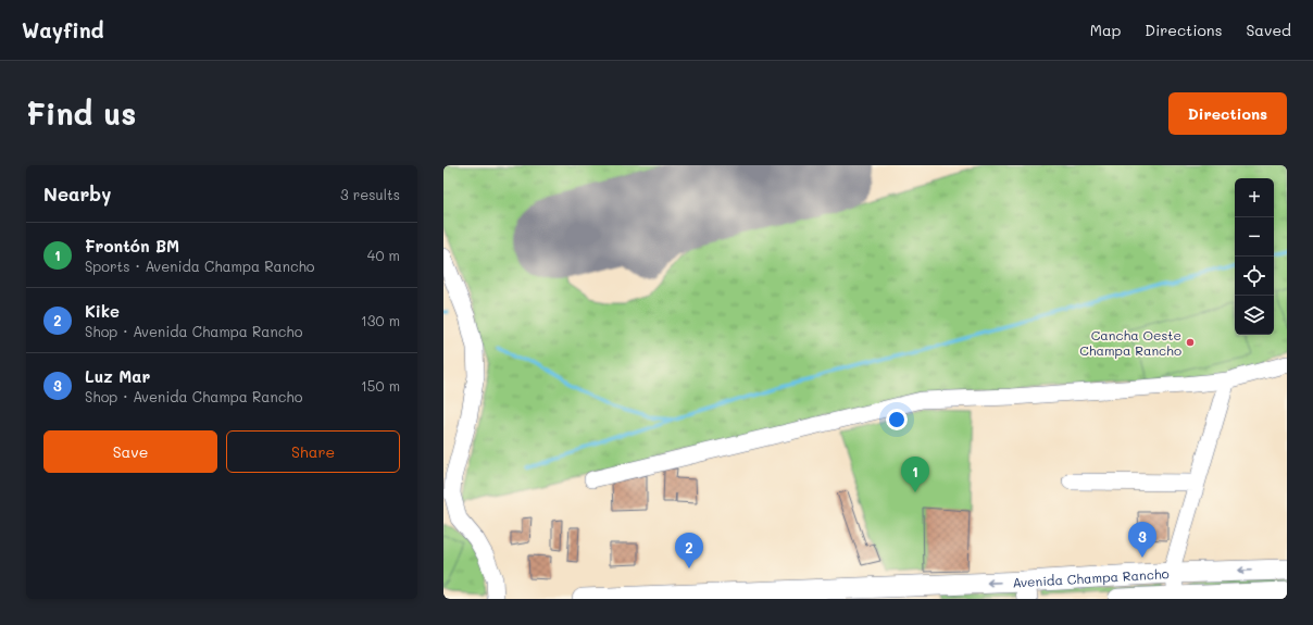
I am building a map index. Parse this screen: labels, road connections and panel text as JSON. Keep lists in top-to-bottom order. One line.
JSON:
{"streets":{"main road":["Avenida Champa Rancho"]},"places":["Cancha Oeste Champa Rancho"],"page":{"header":"Wayfind","nav":["Map","Directions","Saved"],"buttons":["Directions",["Save","Share"]],"title":"Find us","heading":["Nearby","3 results"],"map_buttons":["+","−"],"list":[{"mark":"1","name":"Frontón BM","note":"Sports · Avenida Champa Rancho","value":"40 m"},{"mark":"2","name":"Kike","note":"Shop · Avenida Champa Rancho","value":"130 m"},{"mark":"3","name":"Luz Mar","note":"Shop · Avenida Champa Rancho","value":"150 m"}],"pins":["1","3","2"]}}
